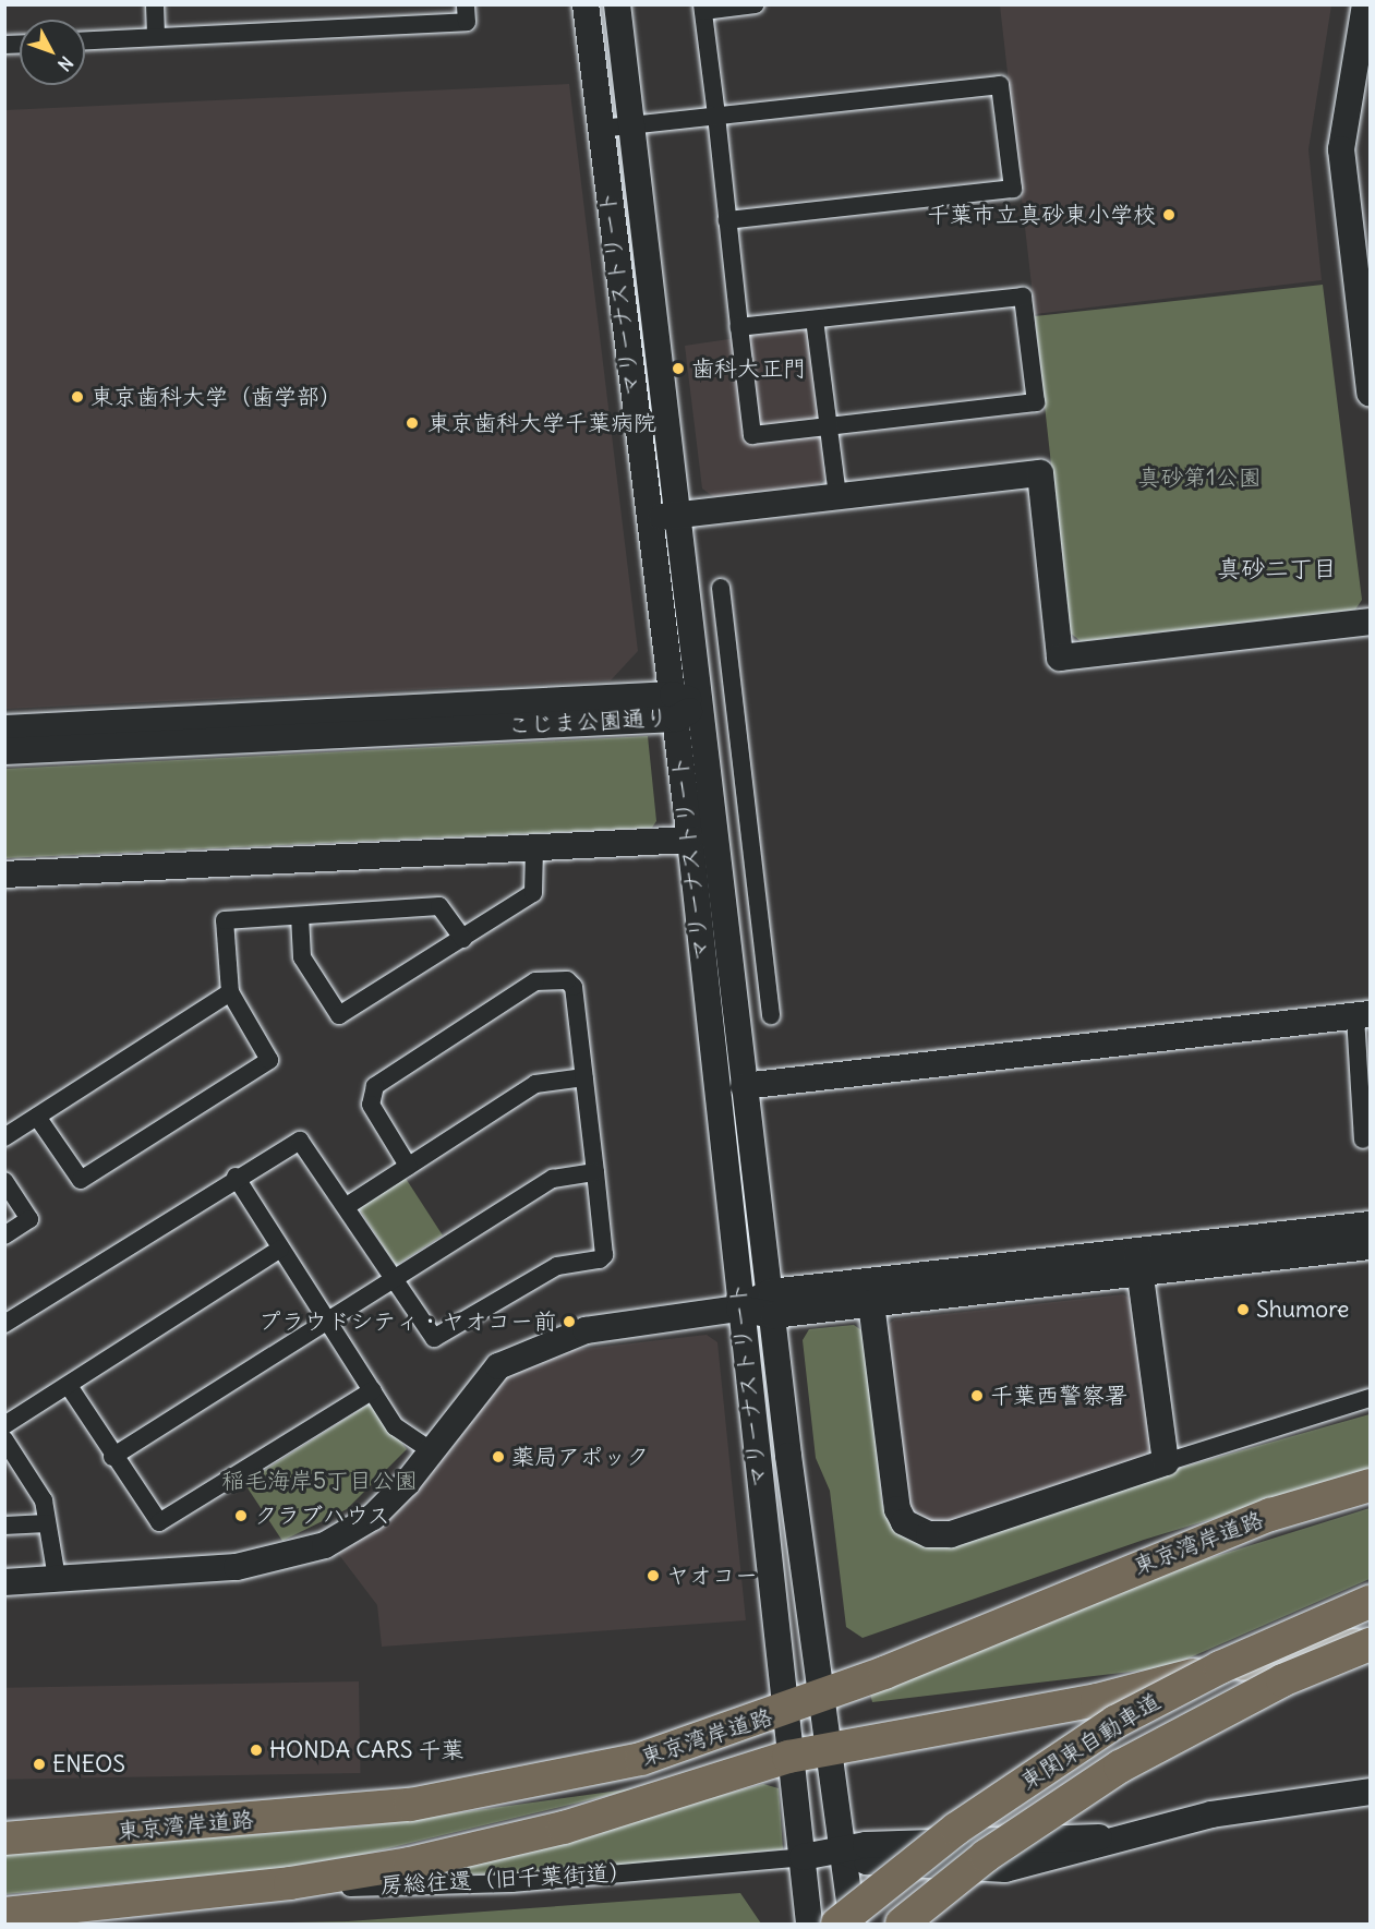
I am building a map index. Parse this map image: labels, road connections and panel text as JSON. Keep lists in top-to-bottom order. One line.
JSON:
{"streets":{"highway":["東京湾岸道路","東関東自動車道"],"street":["マリーナストリート","こじま公園通り","房総往還（旧千葉街道）"]},"crossings":[["マリーナストリート","こじま公園通り"],["マリーナストリート","東京湾岸道路"],["マリーナストリート","房総往還（旧千葉街道）"],["東京湾岸道路","東関東自動車道"],["東京湾岸道路","房総往還（旧千葉街道）"]],"districts":["真砂二丁目"],"parks":["真砂第1公園","稲毛海岸5丁目公園"],"places":["千葉市立真砂東小学校","歯科大正門","東京歯科大学（歯学部）","東京歯科大学千葉病院","Shumore","プラウドシティ・ヤオコー前","千葉西警察署","薬局アポック","クラブハウス","ヤオコー","HONDA CARS 千葉","ENEOS"],"north":"bottom right"}
